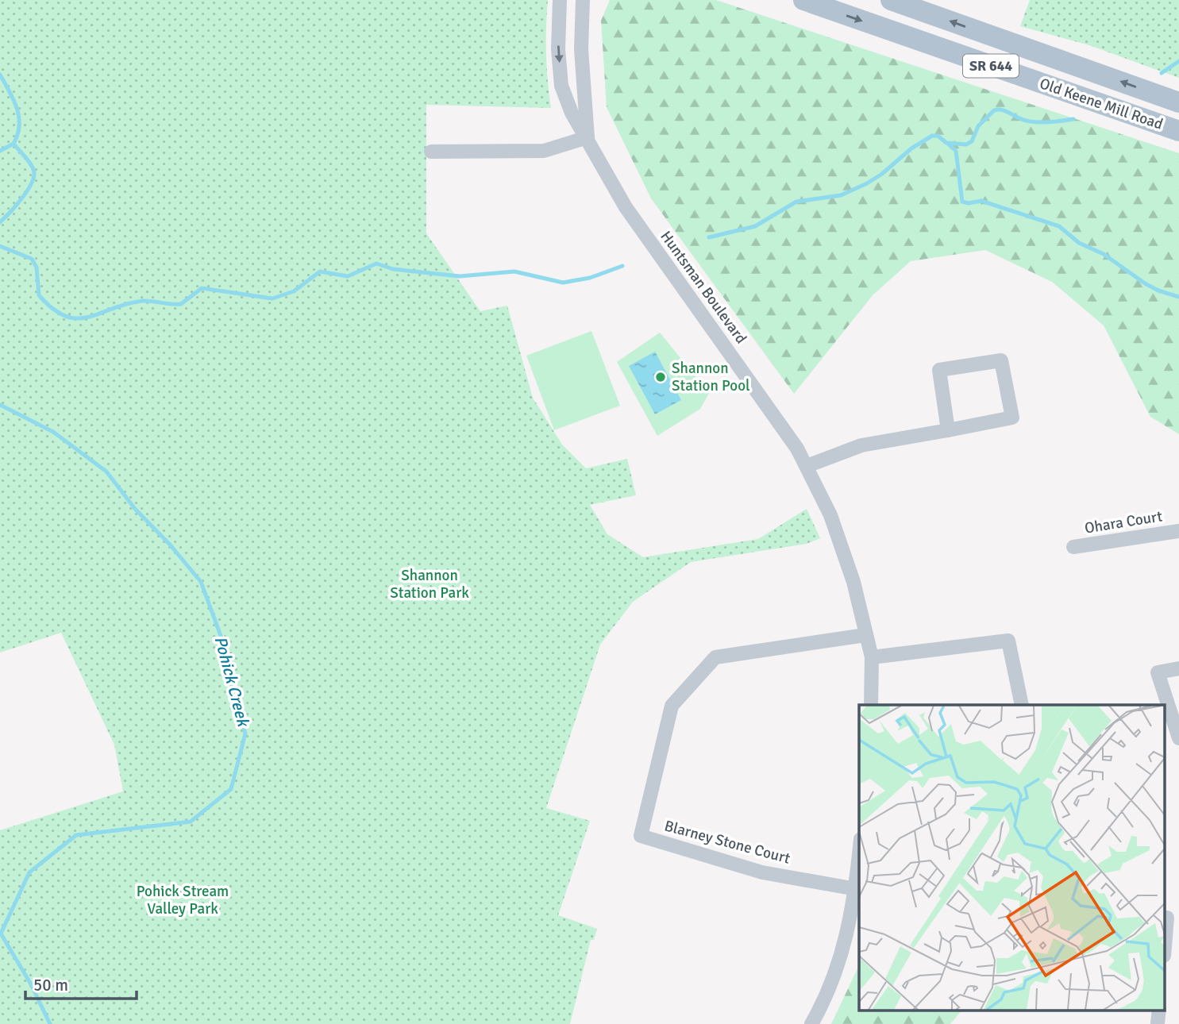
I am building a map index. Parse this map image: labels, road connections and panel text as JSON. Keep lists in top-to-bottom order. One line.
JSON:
{"streets":{"main road":["SR 644","Old Keene Mill Road"],"street":["Huntsman Boulevard","Ohara Court","Blarney Stone Court"]},"crossings":[["Huntsman Boulevard","Blarney Stone Court"]],"water":["Pohick Creek"],"parks":["Shannon Station Park","Pohick Stream Valley Park"],"places":["Shannon Station Pool"],"scale_bar":"50 m"}
